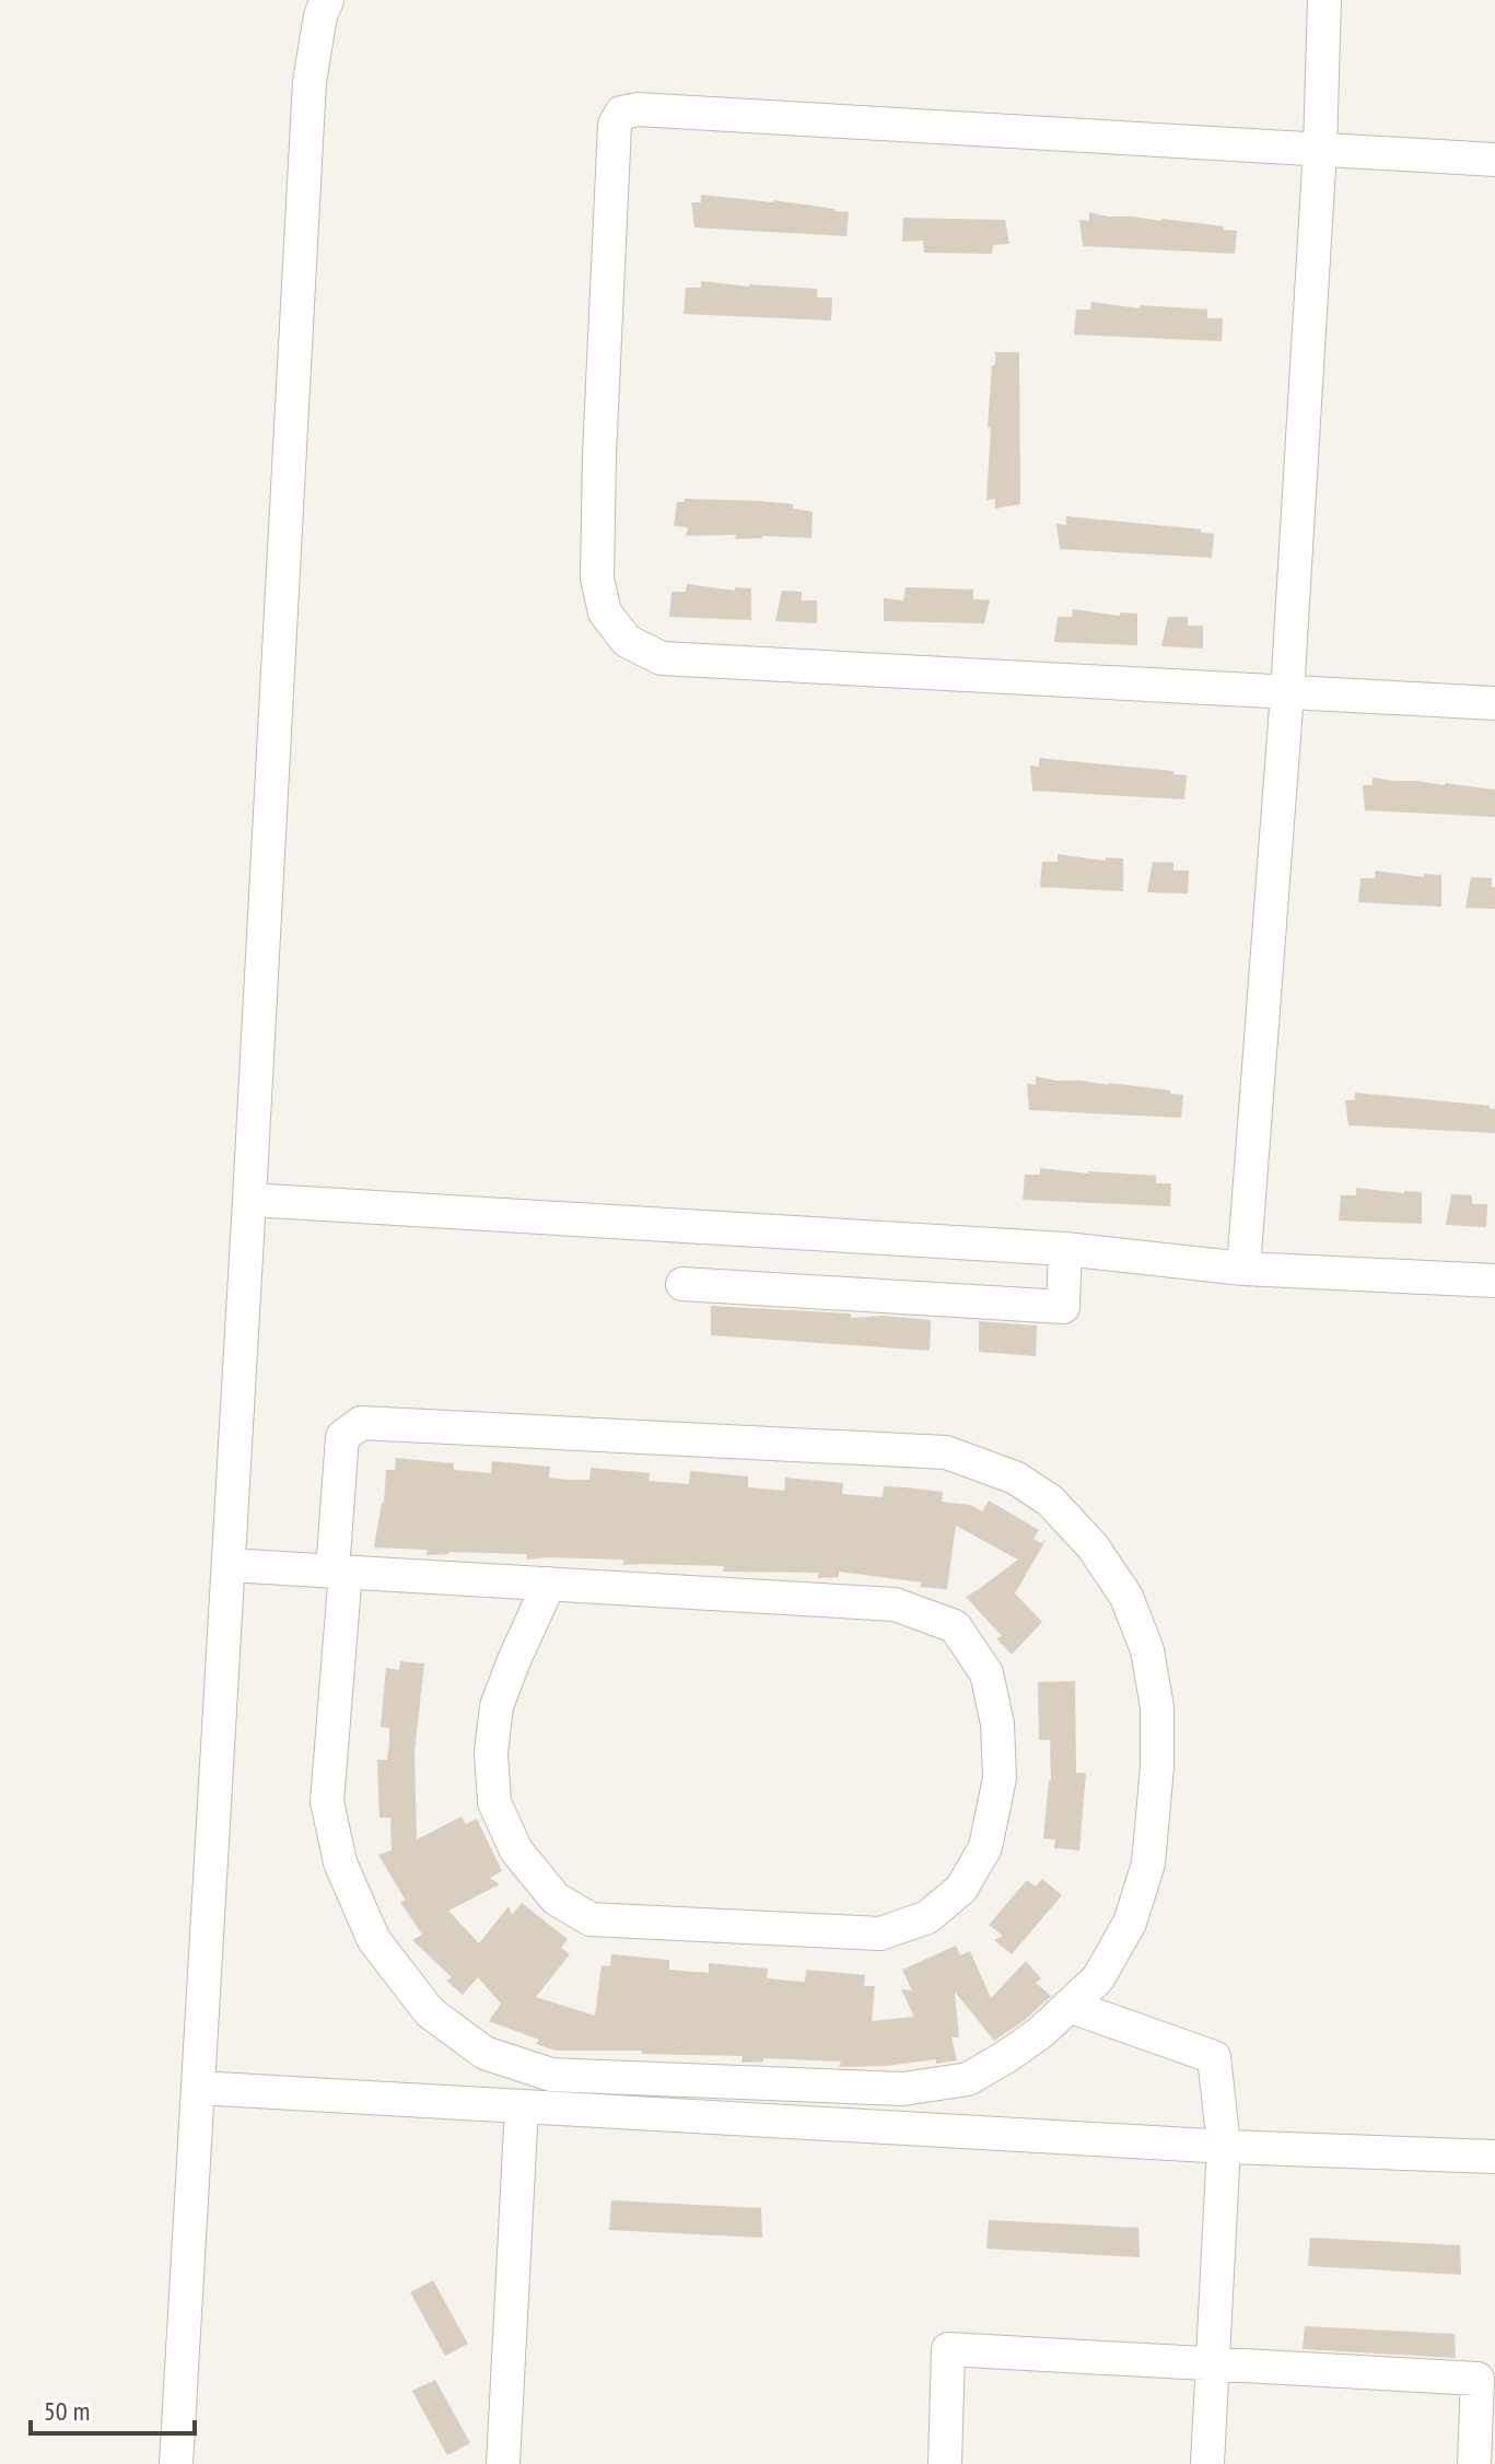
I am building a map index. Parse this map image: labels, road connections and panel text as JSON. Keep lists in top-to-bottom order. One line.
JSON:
{"scale_bar":"50 m"}
